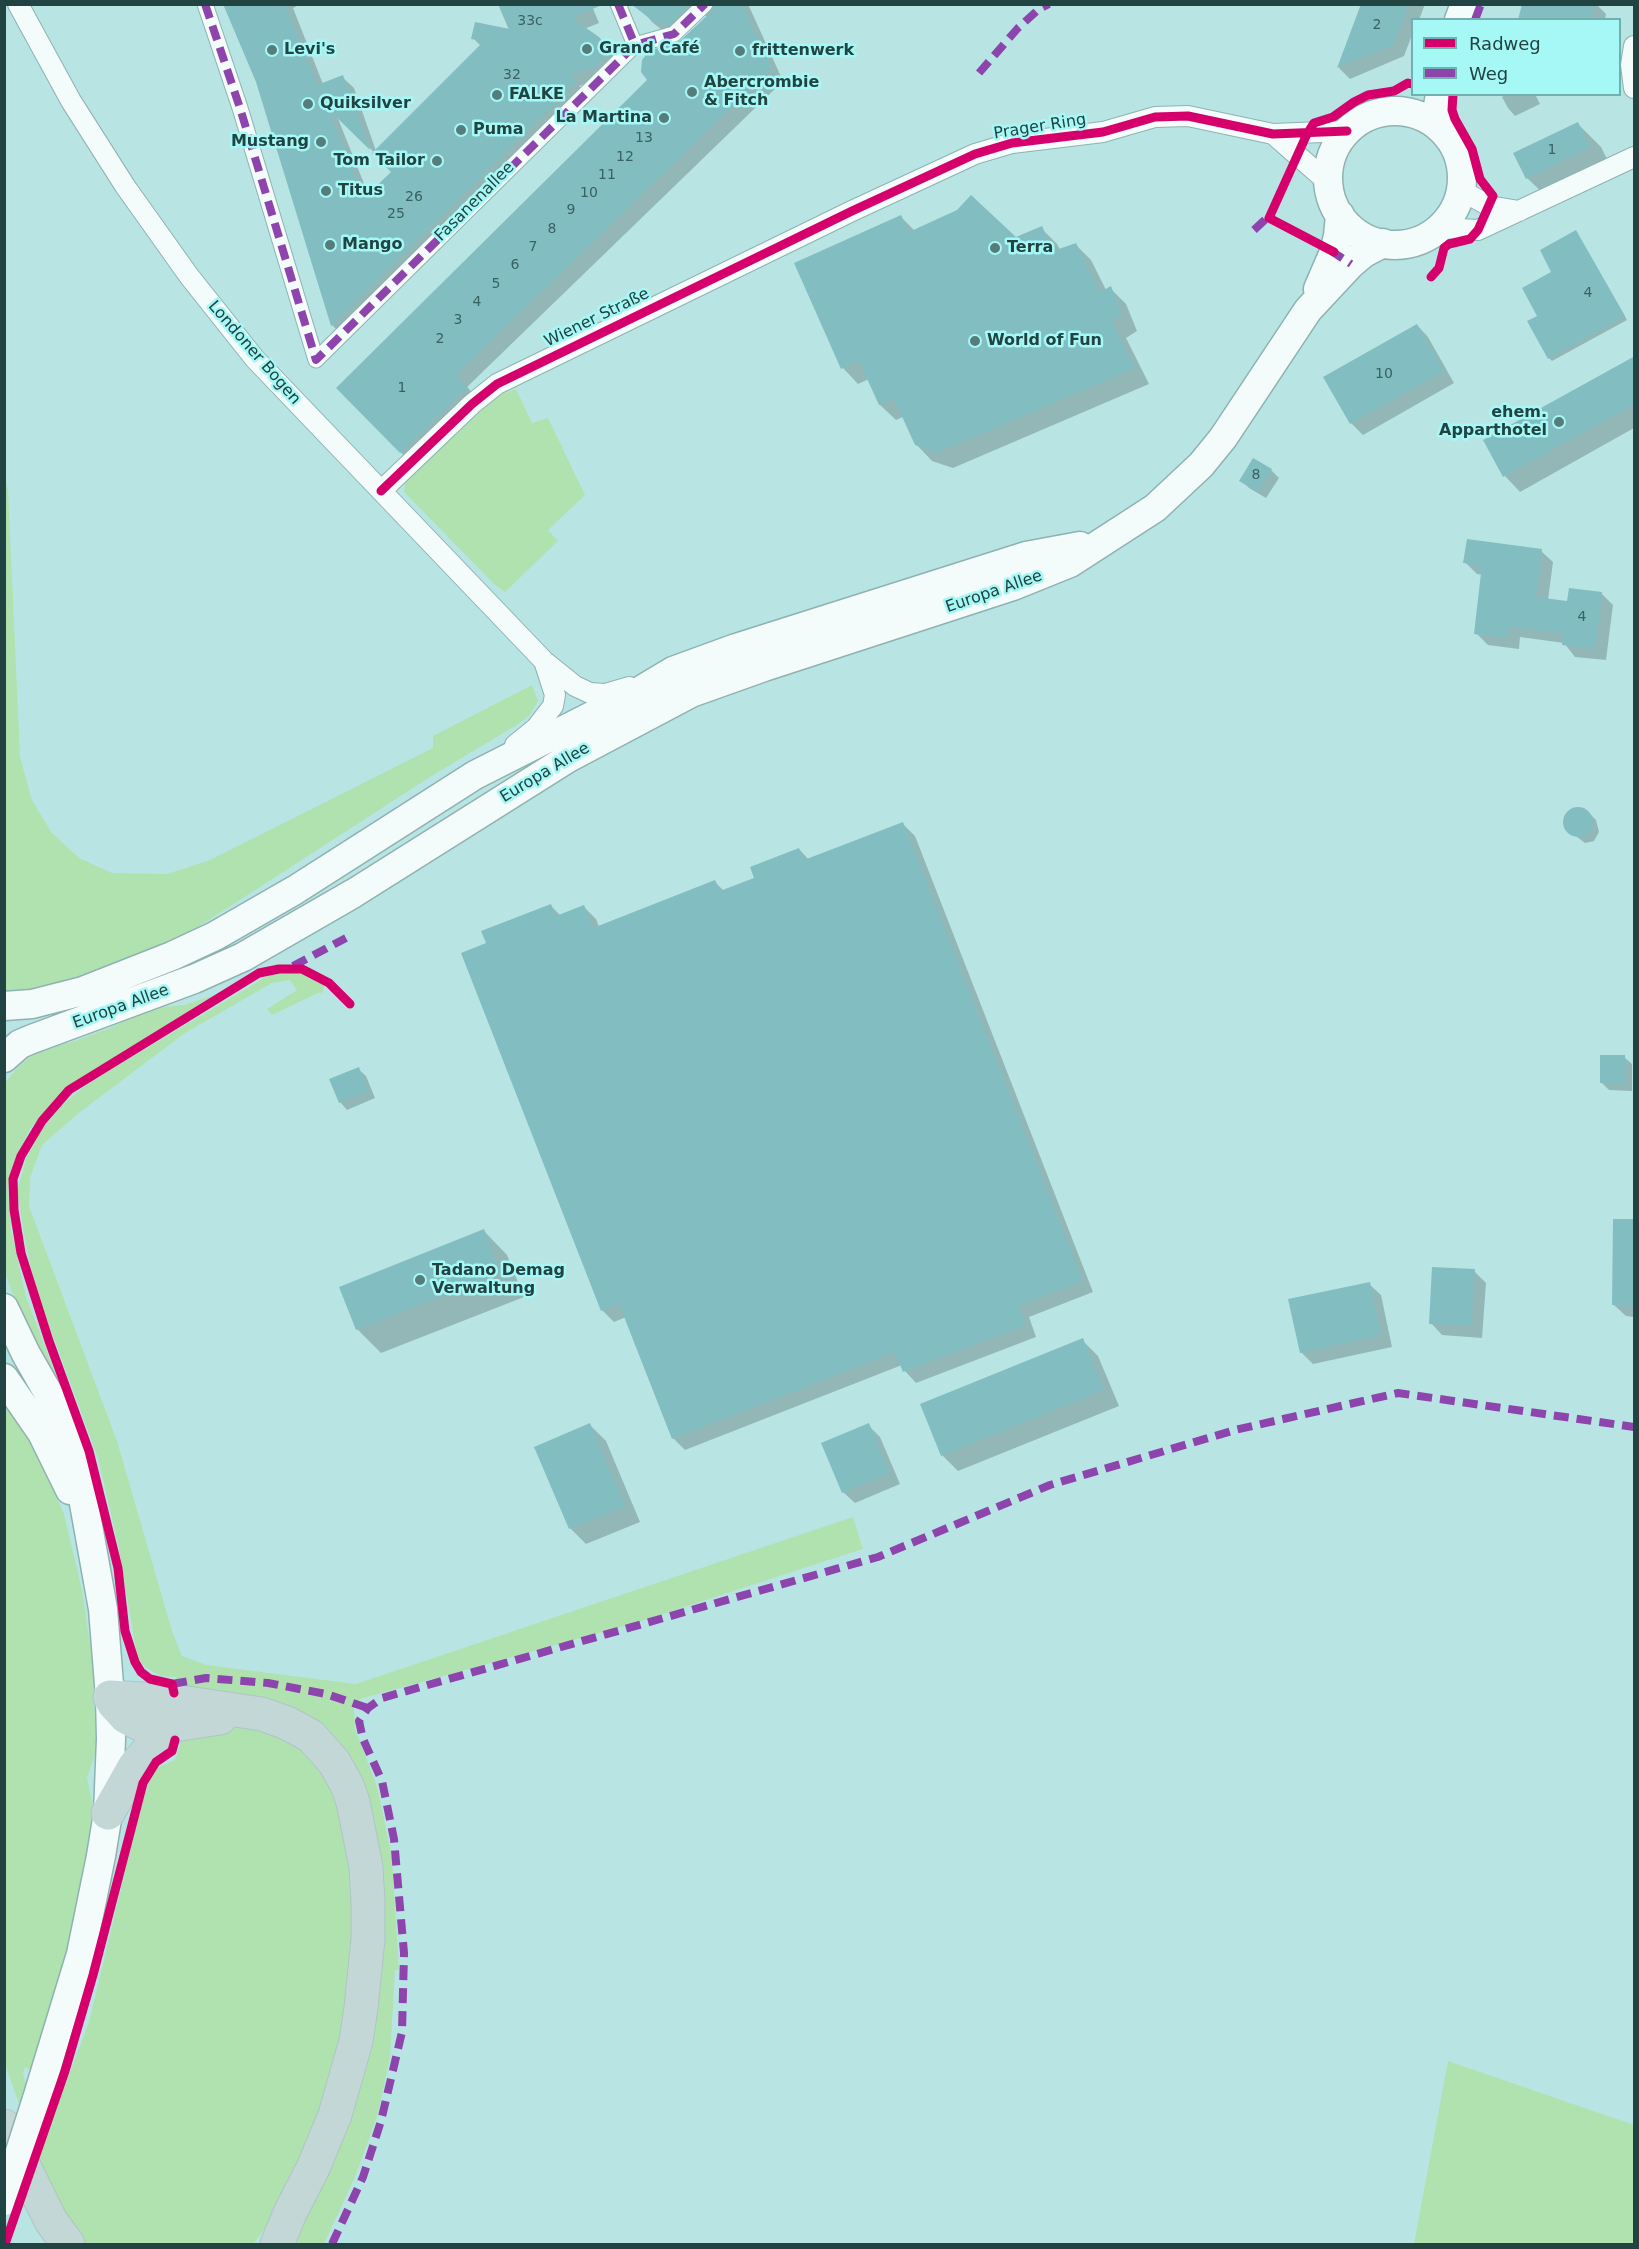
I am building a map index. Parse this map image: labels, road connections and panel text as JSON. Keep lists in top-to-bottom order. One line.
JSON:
{"streets":{"main road":["Europa Allee"],"street":["Prager Ring","Fasanenallee","Wiener Straße","Londoner Bogen"]},"crossings":[["Prager Ring","Wiener Straße"],["Wiener Straße","Londoner Bogen"],["Londoner Bogen","Europa Allee"]],"places":["Grand Café","Levi's","frittenwerk","Abercrombie & Fitch","FALKE","Quiksilver","La Martina","Puma","Mustang","Tom Tailor","Titus","Mango","Terra","World of Fun","ehem. Apparthotel","Tadano Demag Verwaltung"],"house_numbers":["33c","2","32","13","1","12","11","10","26","9","25","8","7","6","5","4","4","3","2","10","1","8","4"],"legend":["Radweg","Weg"]}
